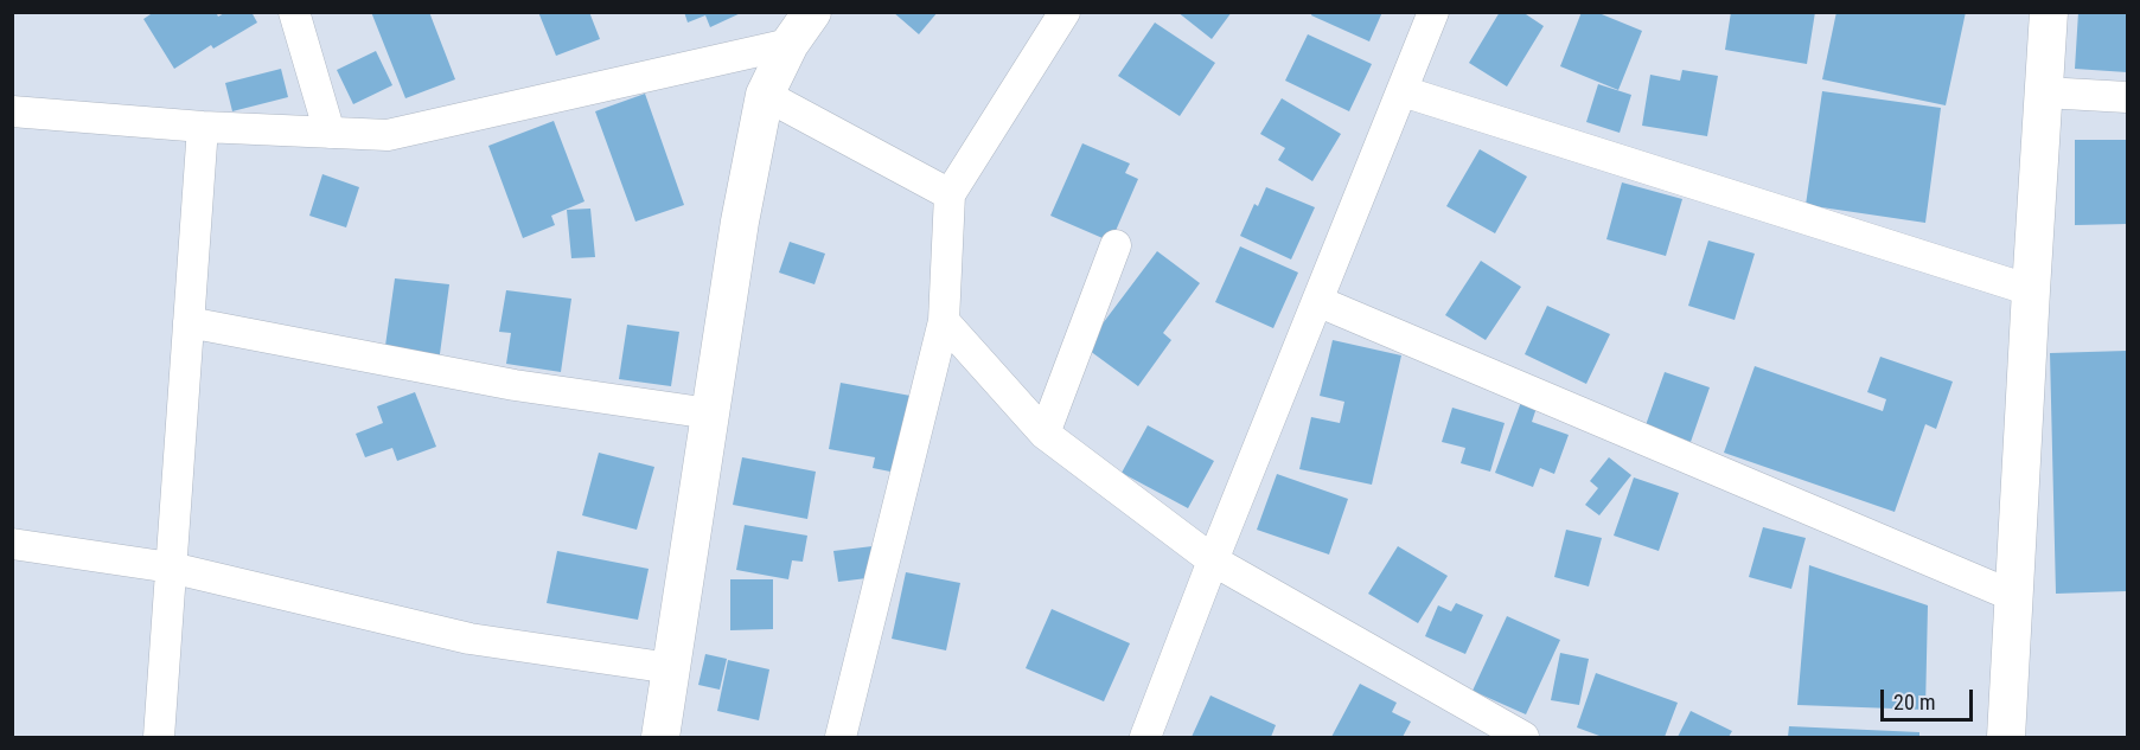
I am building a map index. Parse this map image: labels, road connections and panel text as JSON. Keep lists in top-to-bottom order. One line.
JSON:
{"scale_bar":"20 m"}
